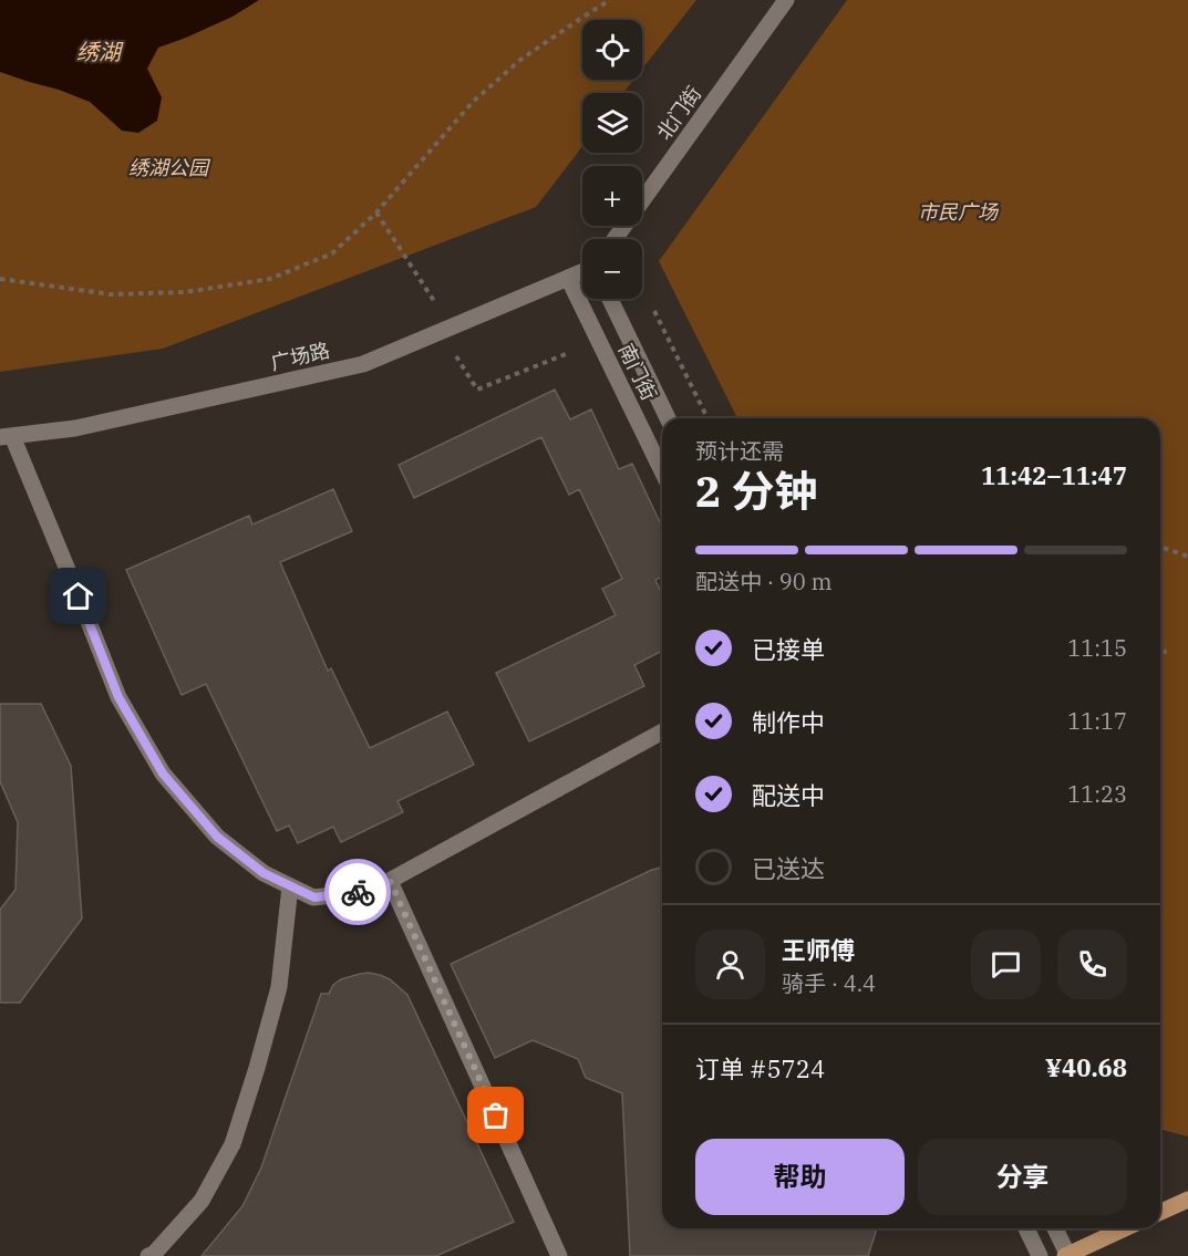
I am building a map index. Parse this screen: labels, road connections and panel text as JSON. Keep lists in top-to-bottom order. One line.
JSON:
{"streets":{"street":["北门街","广场路","南门街"]},"crossings":[["广场路","南门街"]],"water":["绣湖"],"parks":["绣湖公园","市民广场"],"page":{"map_buttons":["+","−"],"heading":["2 分钟","预计还需","11:42–11:47"],"panel":["王师傅","骑手 · 4.4","订单 #5724","¥40.68"],"bar":"配送中 · 90 m","list":[["已接单","11:15"],["制作中","11:17"],["配送中","11:23"],"已送达"],"buttons":["帮助","分享"]}}
